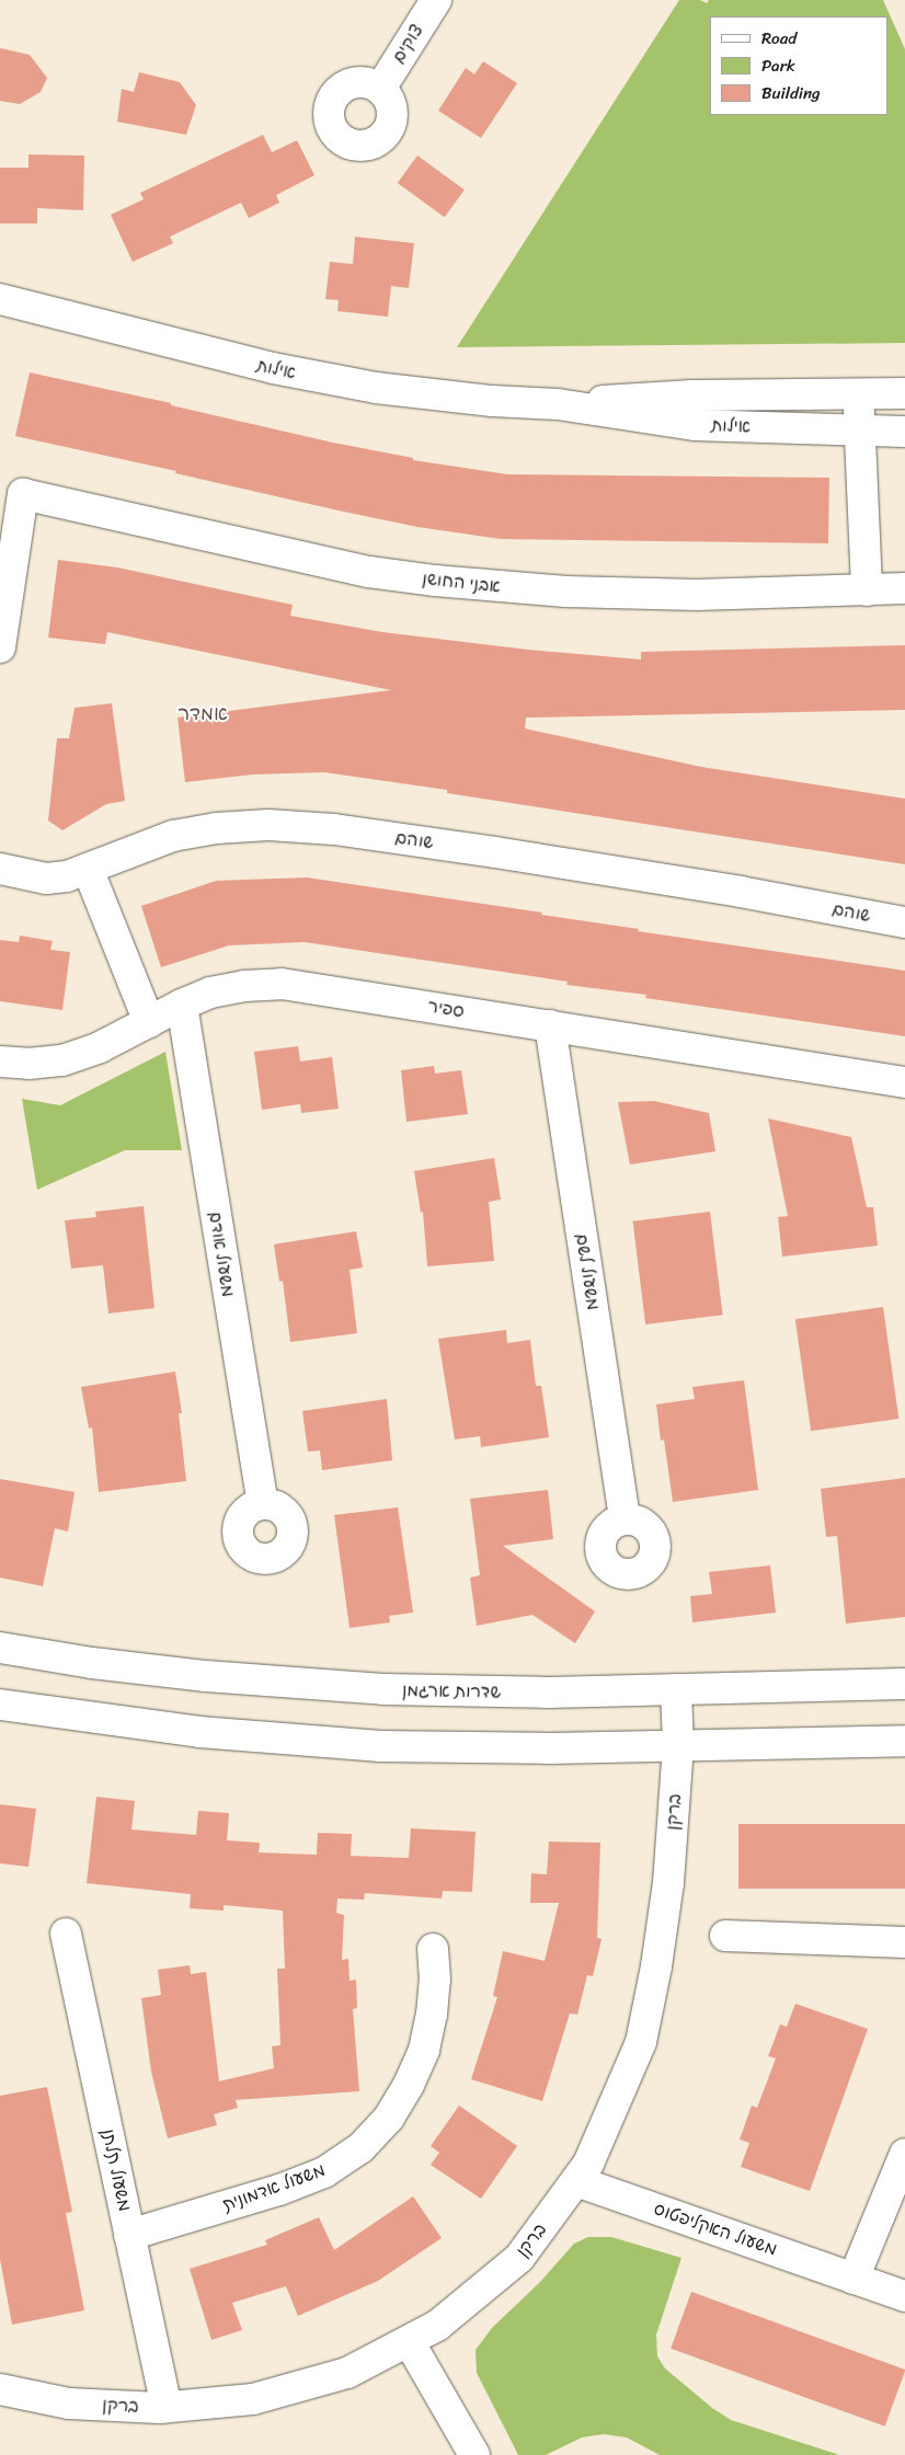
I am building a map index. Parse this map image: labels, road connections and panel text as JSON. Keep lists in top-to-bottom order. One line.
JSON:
{"streets":{"street":["צוקים","אילות","אבני החושן","שוהם","ספיר","משעול אודם","משעול לשם","שדרות ארגמן","ברקן","משעול תלתן","משעול אדמונית","משעול האקליפטוס"]},"crossings":[["ספיר","משעול אודם"],["ספיר","משעול לשם"],["שדרות ארגמן","ברקן"],["ברקן","משעול תלתן"],["ברקן","משעול האקליפטוס"],["משעול תלתן","משעול אדמונית"]],"districts":["אמדר"],"legend":["Road","Park","Building"]}
